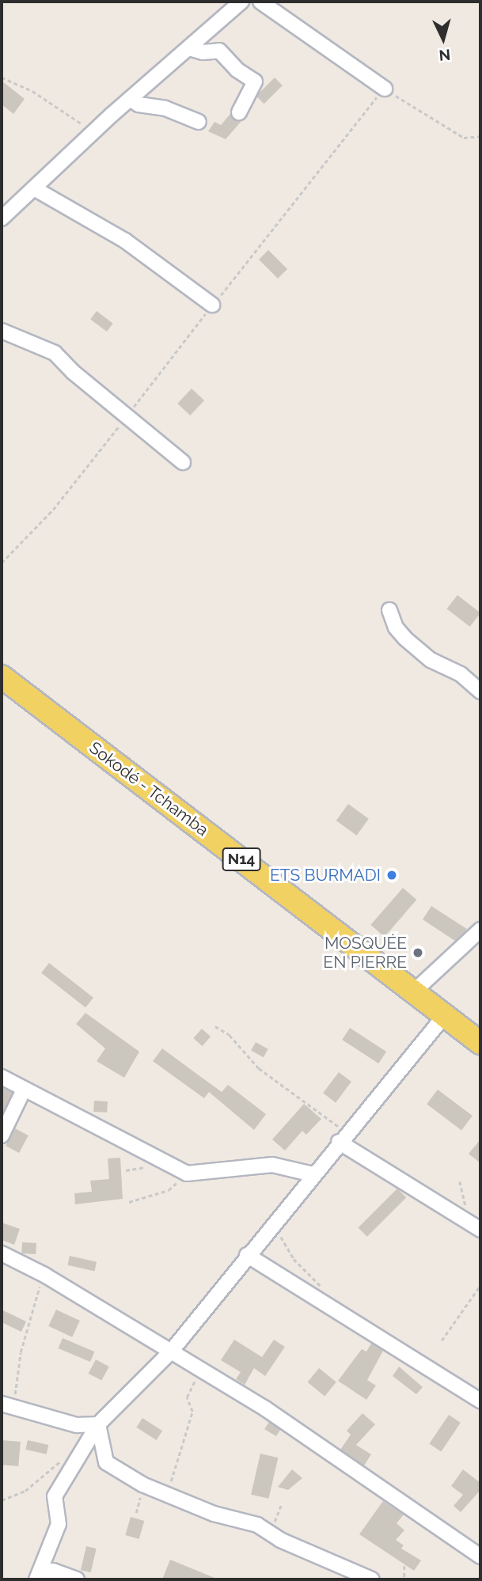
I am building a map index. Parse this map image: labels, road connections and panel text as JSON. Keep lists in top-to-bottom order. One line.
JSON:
{"streets":{"main road":["Sokodé - Tchamba","N14"]},"places":["ETS BURMADI","MOSQUÉE EN PIERRE"],"north":"bottom"}
